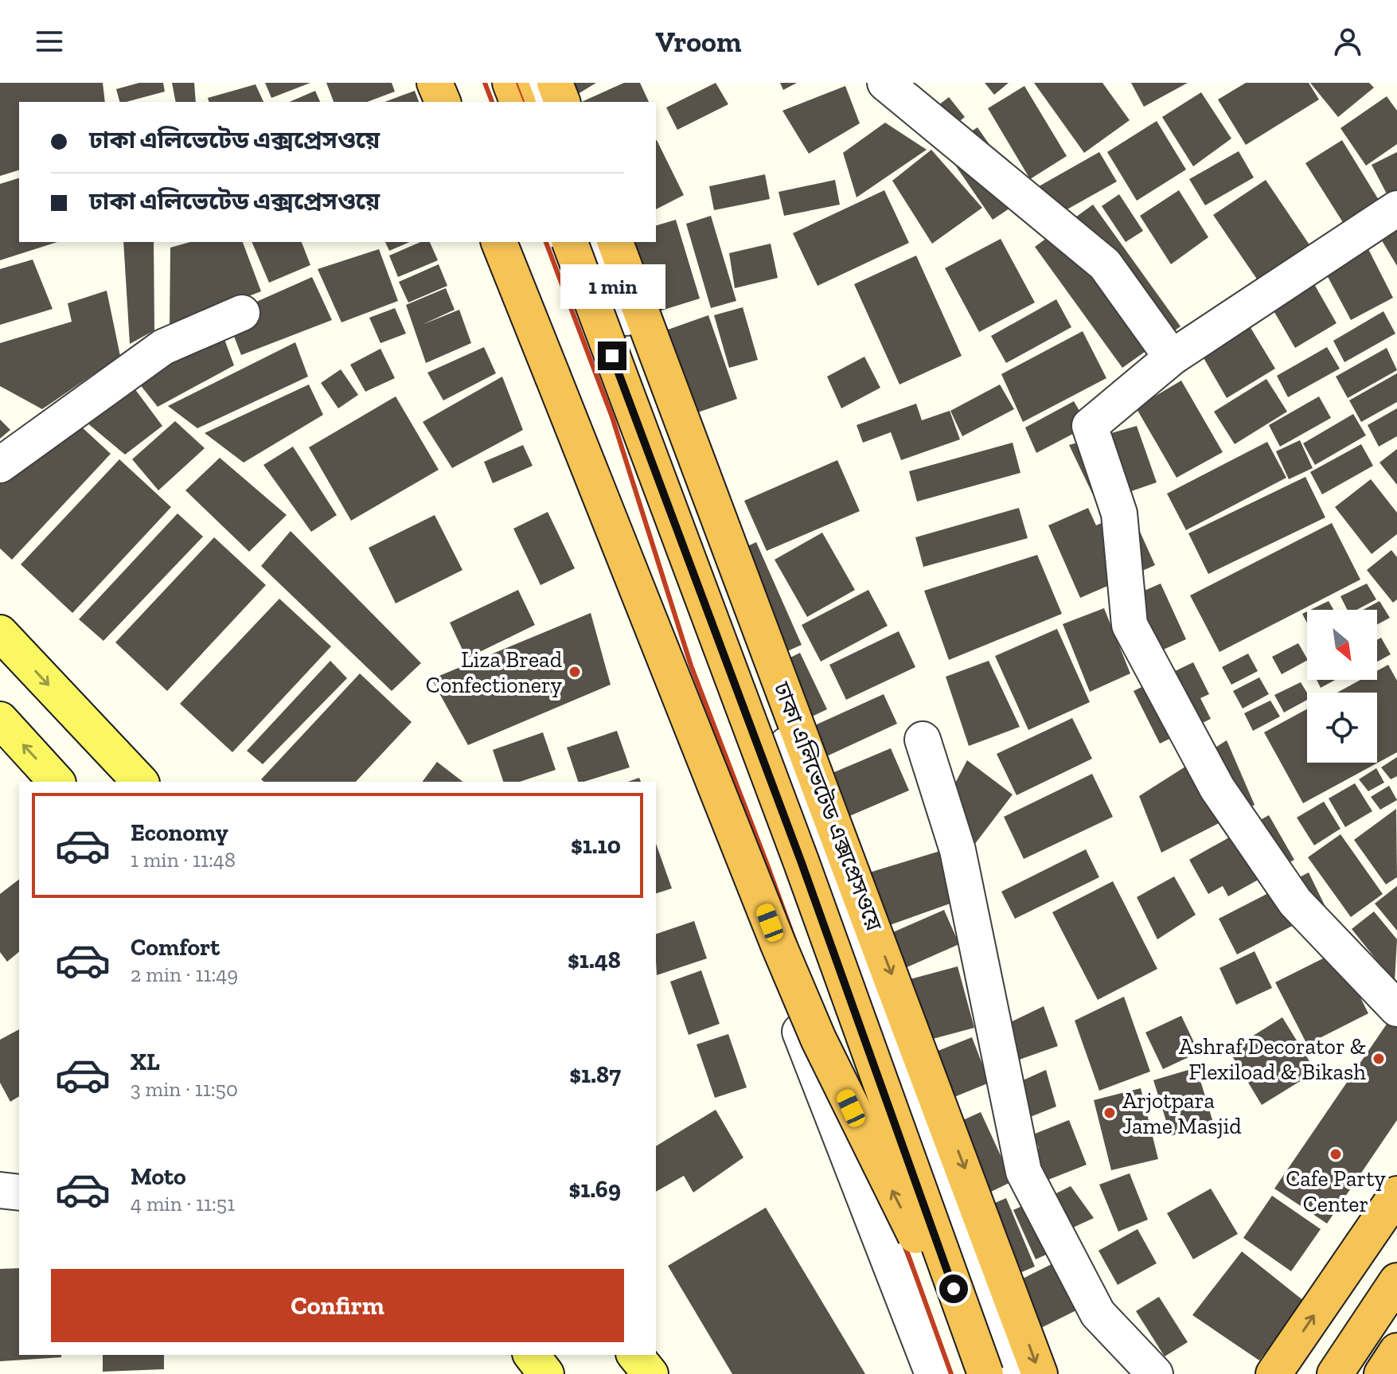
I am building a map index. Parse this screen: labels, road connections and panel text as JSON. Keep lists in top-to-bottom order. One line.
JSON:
{"streets":{"highway":["ঢাকা এলিভেটেড এক্সপ্রেসওয়ে"]},"places":["Liza Bread Confectionery","Ashraf Decorator & Flexiload & Bikash","Arjotpara Jame Masjid","Cafe Party Center"],"north":"bottom right","page":{"header":"Vroom","banner":["ঢাকা এলিভেটেড এক্সপ্রেসওয়ে","ঢাকা এলিভেটেড এক্সপ্রেসওয়ে"],"bubble":"1 min","list":[{"name":"Economy","note":"1 min · 11:48","value":"$1.10"},{"name":"Comfort","note":"2 min · 11:49","value":"$1.48"},{"name":"XL","note":"3 min · 11:50","value":"$1.87"},{"name":"Moto","note":"4 min · 11:51","value":"$1.69"}],"buttons":"Confirm"}}
